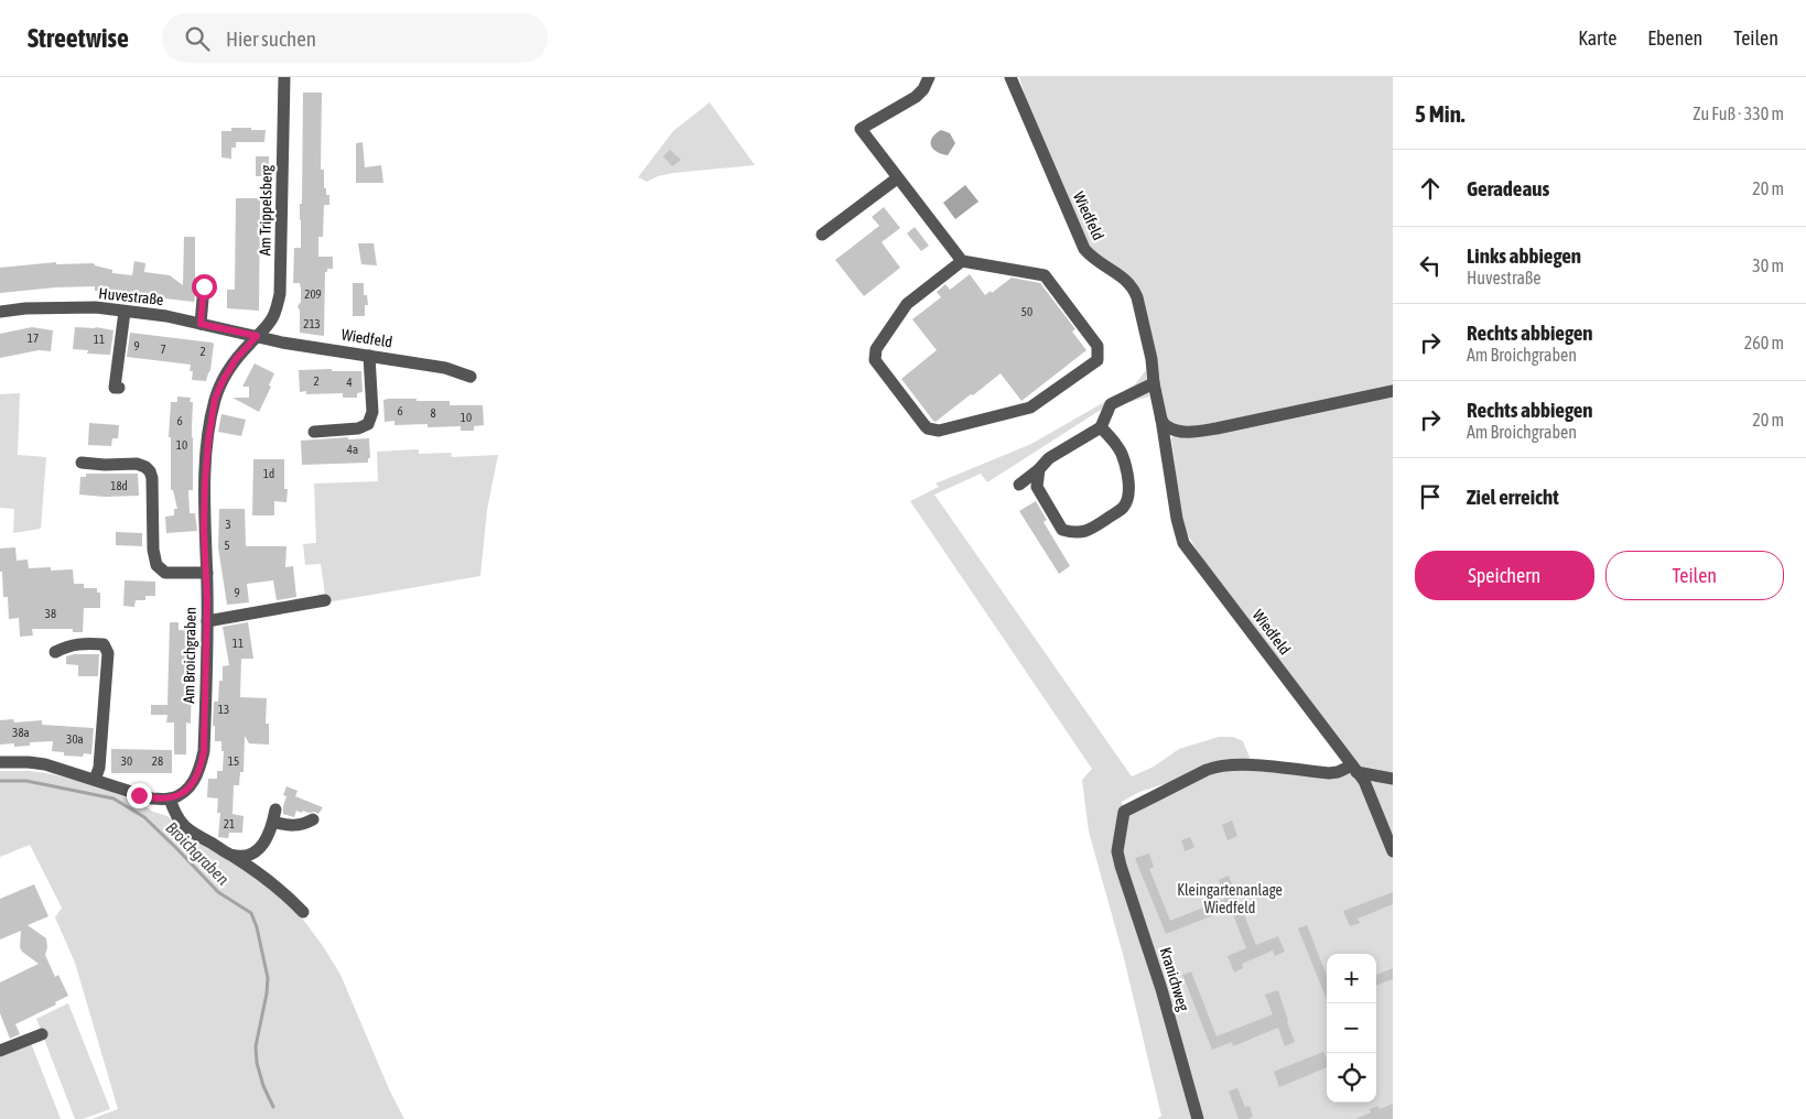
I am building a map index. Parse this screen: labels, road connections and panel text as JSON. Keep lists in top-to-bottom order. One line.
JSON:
{"streets":{"street":["Am Trippelsberg","Wiedfeld","Huvestraße","Am Broichgraben","Kranichweg"]},"crossings":[["Am Trippelsberg","Wiedfeld"],["Am Trippelsberg","Huvestraße"],["Am Trippelsberg","Am Broichgraben"],["Wiedfeld","Huvestraße"],["Wiedfeld","Am Broichgraben"],["Wiedfeld","Kranichweg"],["Huvestraße","Am Broichgraben"]],"water":["Broichgraben"],"parks":["Kleingartenanlage Wiedfeld"],"house_numbers":["209","50","213","17","11","9","7","2","2","4","6","8","10","6","10","4a","1d","18d","3","5","9","38","11","13","38a","30a","30","28","15","21"],"page":{"header":"Streetwise","search":"Hier suchen","nav":["Karte","Ebenen","Teilen"],"heading":["5 Min.","Zu Fuß · 330 m"],"list":[["Geradeaus","20 m"],["Links abbiegen","Huvestraße","30 m"],["Rechts abbiegen","Am Broichgraben","260 m"],["Rechts abbiegen","Am Broichgraben","20 m"],"Ziel erreicht"],"buttons":["Speichern","Teilen"],"map_buttons":["+","−"]}}
